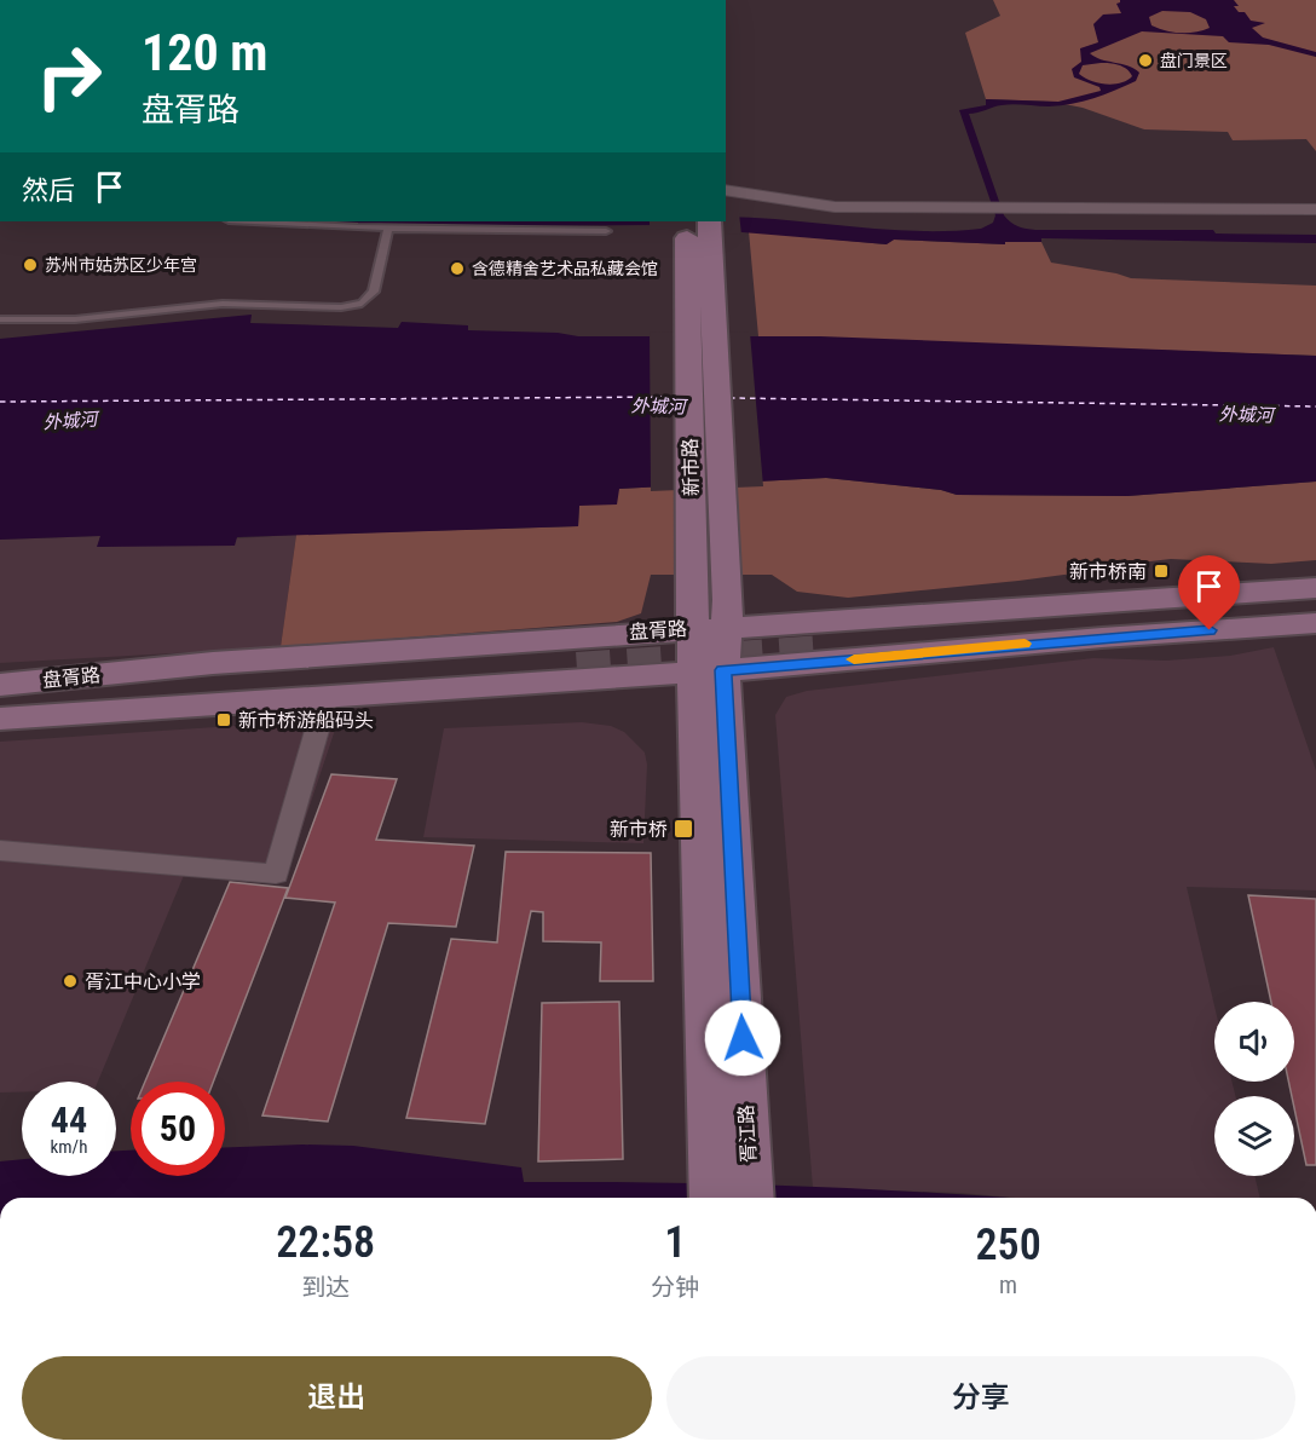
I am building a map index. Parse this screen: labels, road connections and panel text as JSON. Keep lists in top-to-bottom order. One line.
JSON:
{"streets":{"main road":["新市路","盘胥路","胥江路"]},"crossings":[["新市路","盘胥路"],["新市路","胥江路"],["盘胥路","胥江路"]],"water":["外城河"],"places":{"other":["盘门景区","苏州市姑苏区少年宫","含德精舍艺术品私藏会馆","胥江中心小学"],"transit":["新市桥南","新市桥游船码头","新市桥"]},"page":{"turn":["120 m","盘胥路"],"then":"然后","speed":"44 km/h","limit":"50","eta":["22:58","到达","1","分钟","250","m"],"buttons":["退出","分享"]}}
